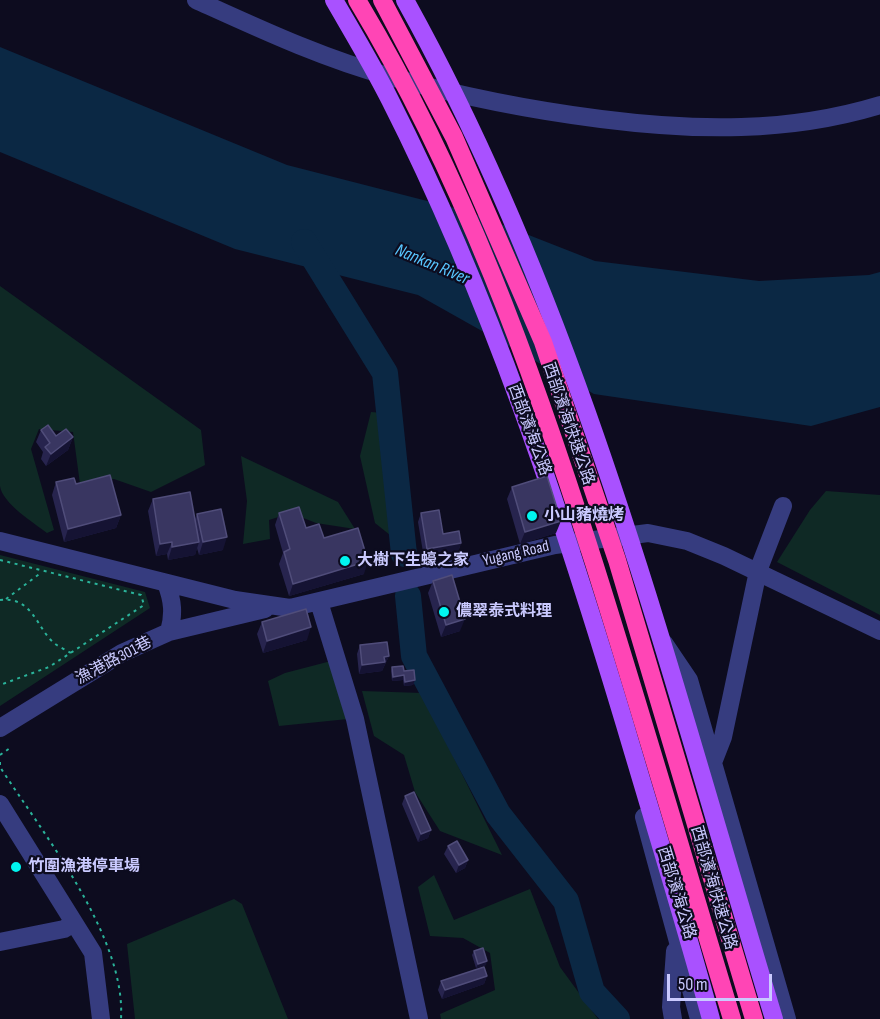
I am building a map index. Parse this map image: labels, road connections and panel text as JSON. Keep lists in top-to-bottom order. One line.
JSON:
{"streets":{"highway":["西部濱海快速公路"],"main road":["西部濱海公路"],"street":["Yugang Road","漁港路301巷"]},"crossings":[["Yugang Road","漁港路301巷"]],"water":["Nankan River"],"places":["小山豬燒烤","大樹下生蠔之家","儂翠泰式料理","竹圍漁港停車場"],"scale_bar":"50 m"}
